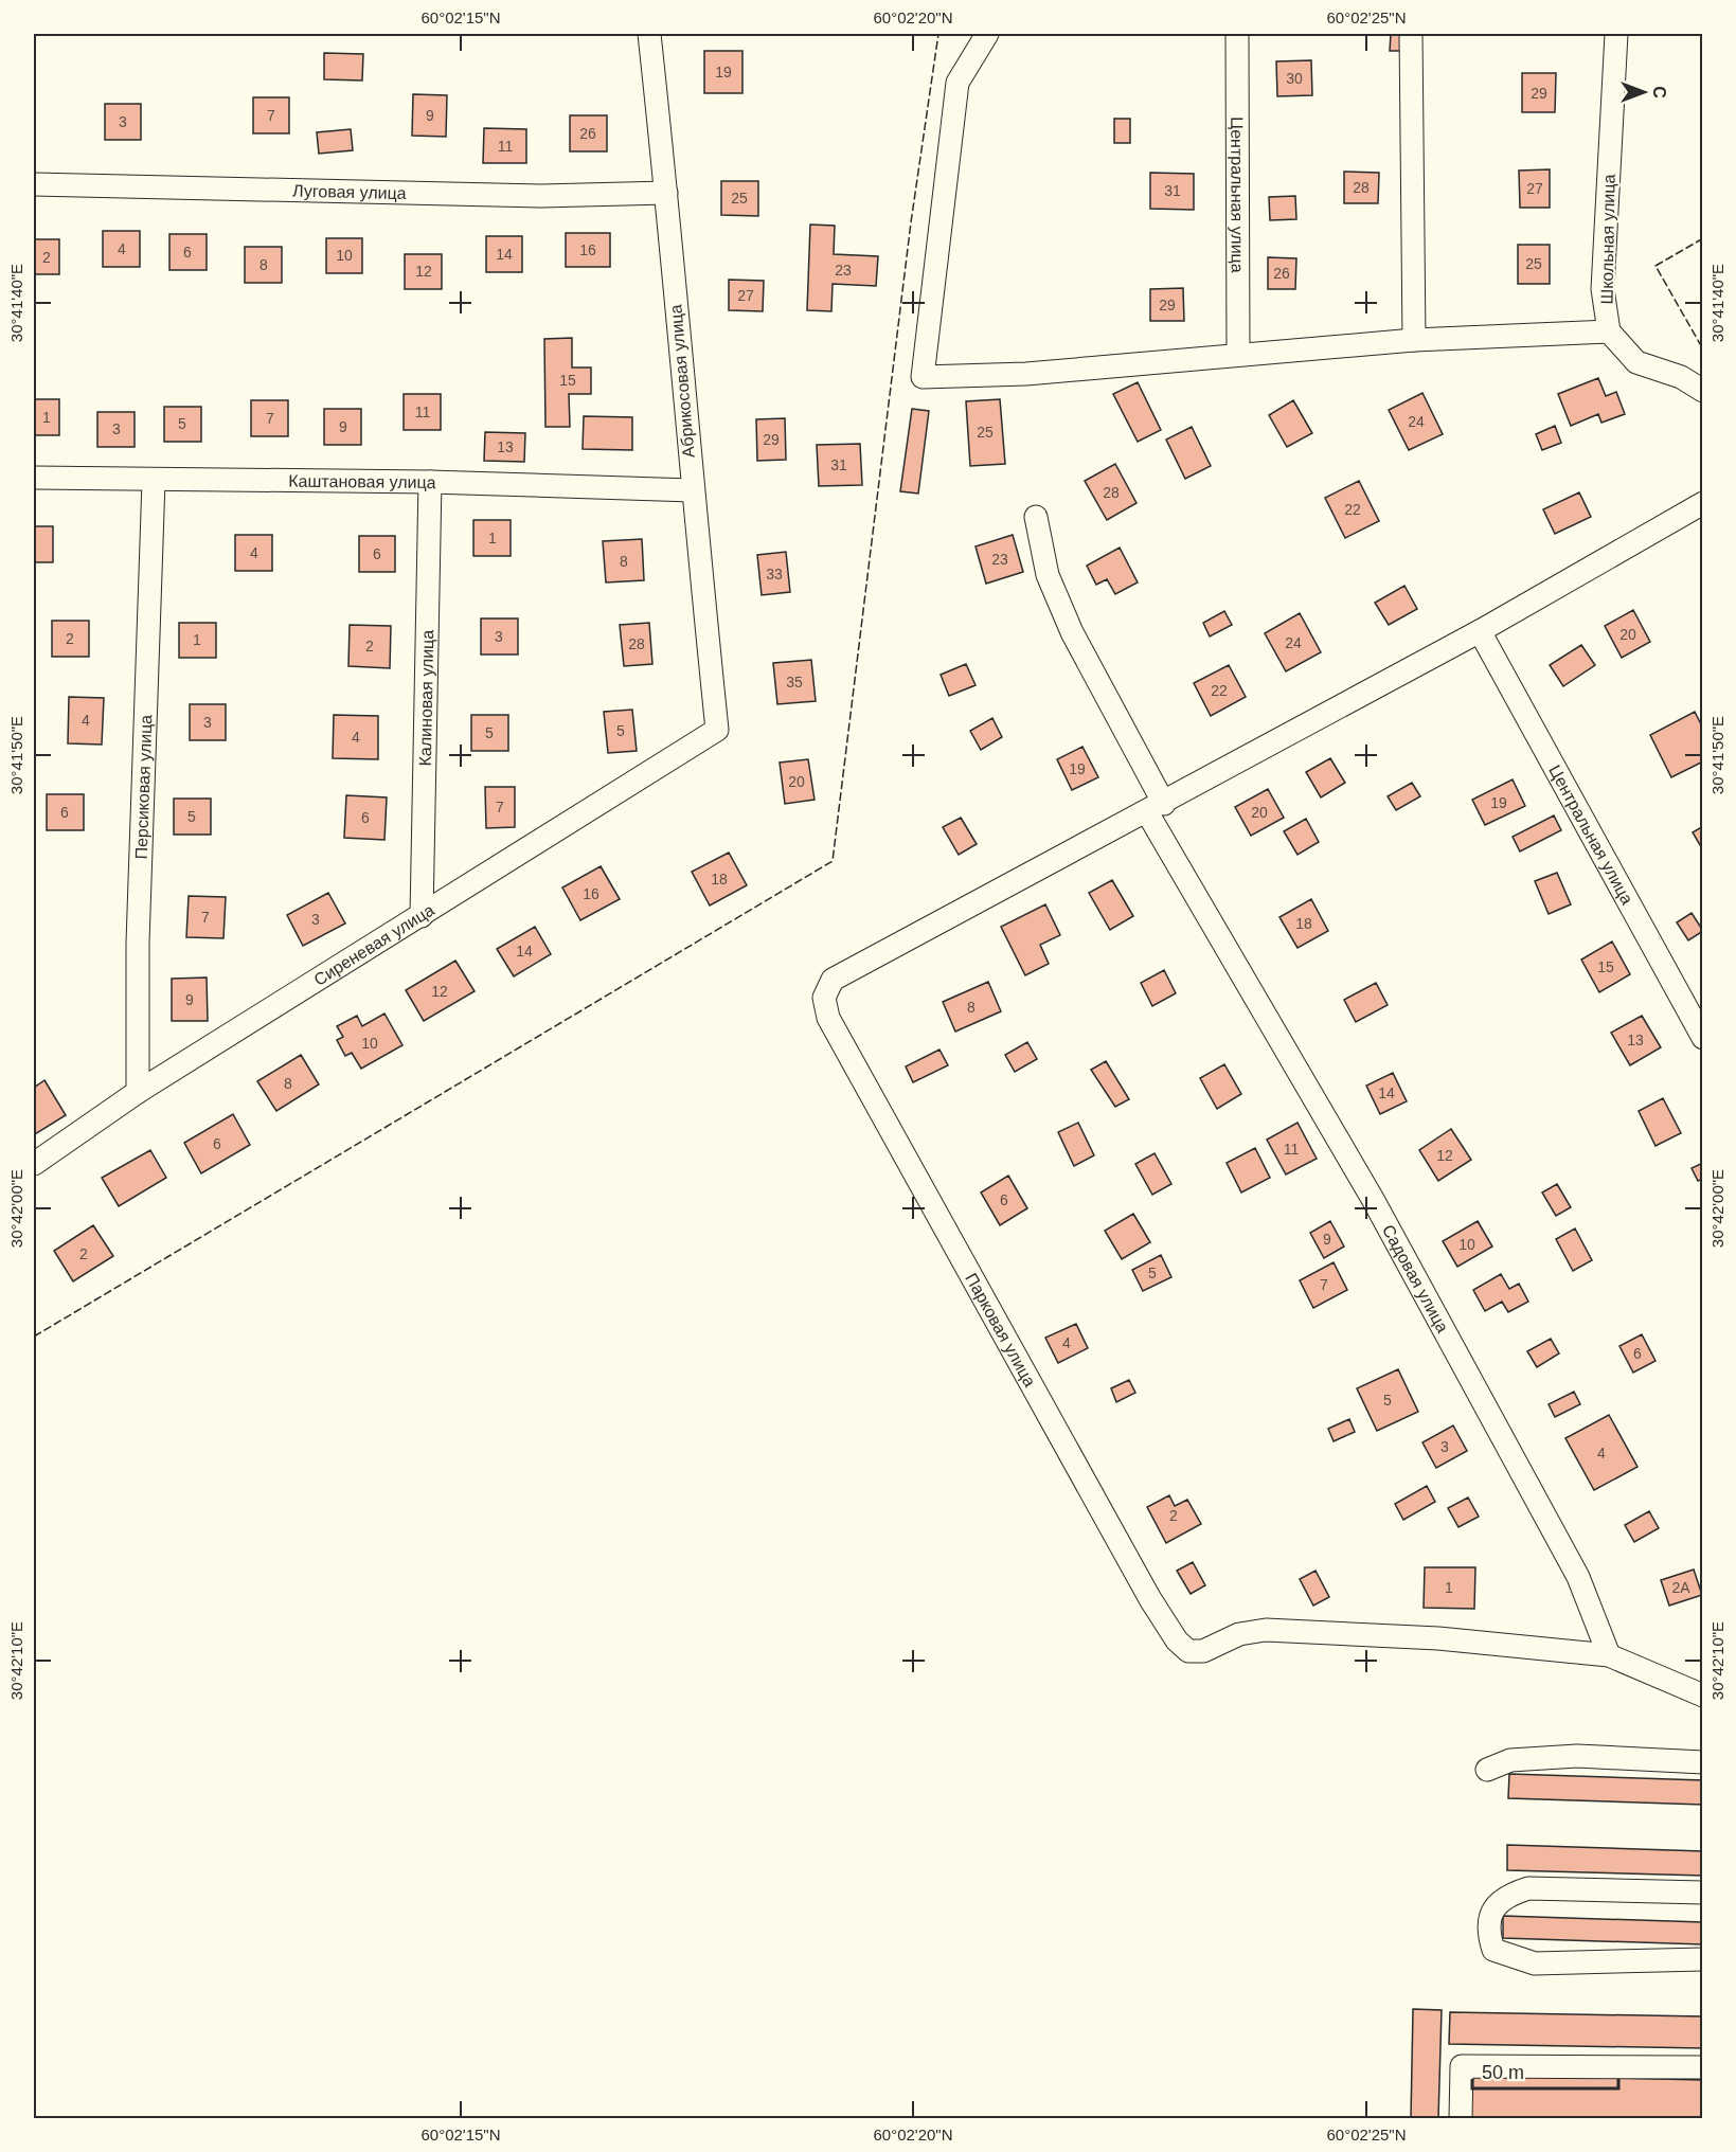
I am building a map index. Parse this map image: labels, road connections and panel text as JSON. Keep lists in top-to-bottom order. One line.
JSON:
{"streets":{"street":["Луговая улица","Центральная улица","Школьная улица","Абрикосовая улица","Каштановая улица","Калиновая улица","Персиковая улица","Сиреневая улица","Садовая улица","Парковая улица"]},"crossings":[["Луговая улица","Абрикосовая улица"],["Абрикосовая улица","Каштановая улица"],["Абрикосовая улица","Сиреневая улица"],["Каштановая улица","Калиновая улица"],["Каштановая улица","Персиковая улица"],["Калиновая улица","Сиреневая улица"],["Персиковая улица","Сиреневая улица"],["Садовая улица","Парковая улица"]],"house_numbers":["19","30","29","7","9","3","26","11","28","27","31","25","4","16","6","14","10","2","25","8","23","12","26","27","29","15","11","1","7","24","5","9","3","25","29","13","31","28","22","1","4","6","23","8","33","20","3","2","1","24","28","2","35","22","4","3","5","5","4","19","20","19","7","6","20","5","6","18","16","7","3","18","14","15","12","9","8","13","10","8","14","6","11","12","6","9","10","2","5","7","4","6","5","3","4","2","1","2А"],"scale_bar":"50 m","north":"right","coordinates":["60°02'15\"N","60°02'20\"N","60°02'25\"N","30°41'40\"E","30°41'50\"E","30°42'00\"E","30°42'10\"E"]}
